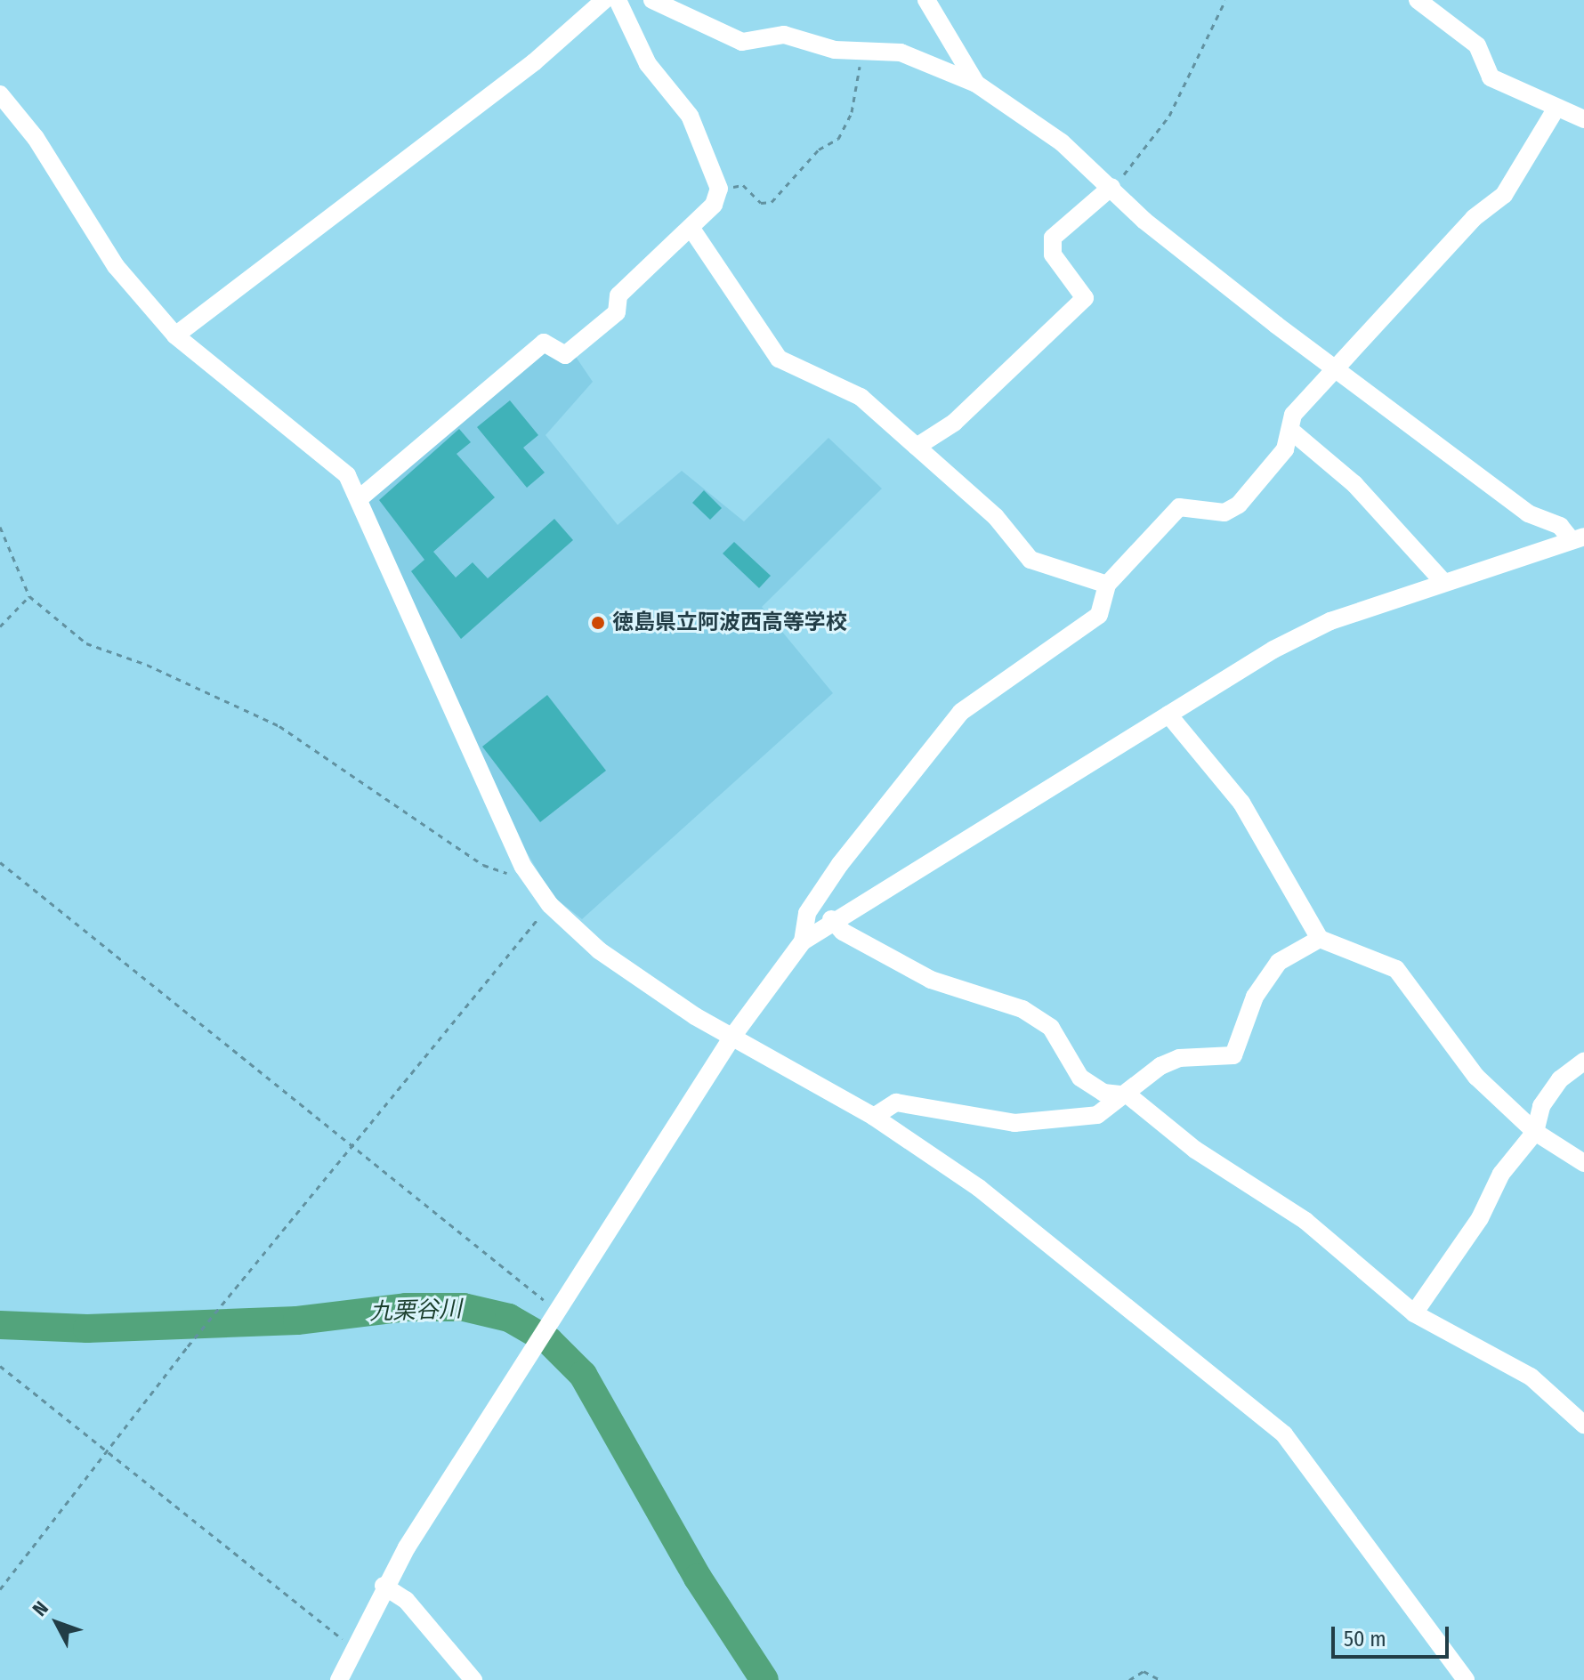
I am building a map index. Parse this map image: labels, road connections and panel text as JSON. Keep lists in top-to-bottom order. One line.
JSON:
{"water":["九栗谷川"],"places":["徳島県立阿波西高等学校"],"scale_bar":"50 m","north":"top left"}
